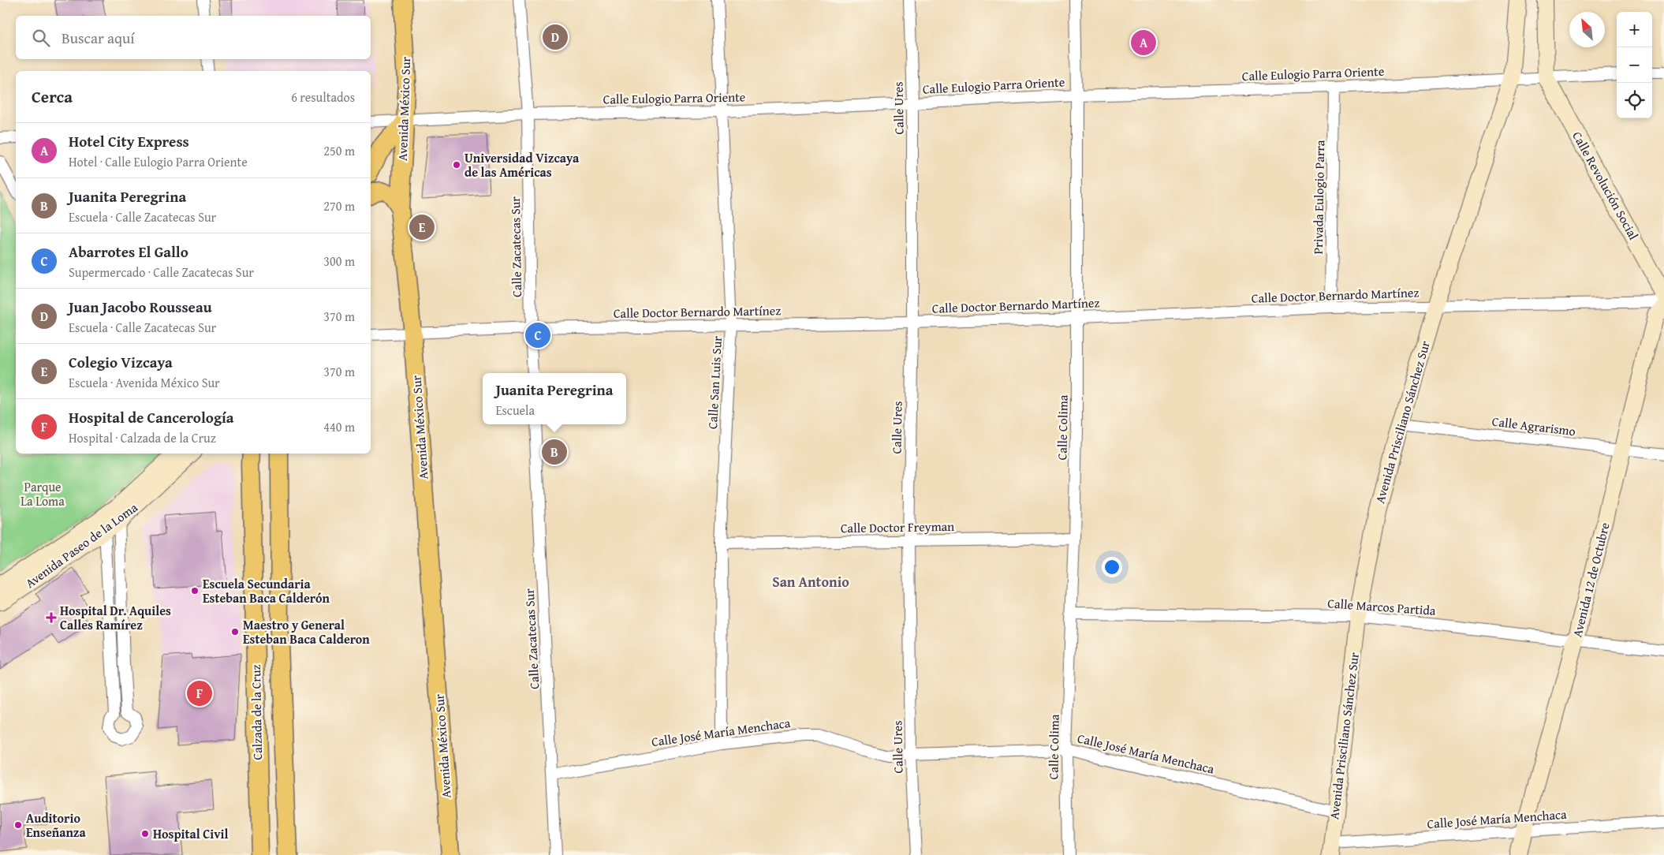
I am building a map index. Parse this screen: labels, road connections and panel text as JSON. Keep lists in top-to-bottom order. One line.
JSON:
{"streets":{"main road":["Avenida México Sur","Calle Revolución Social","Avenida Prisciliano Sánchez Sur","Avenida Paseo de la Loma","Avenida 12 de Octubre","Calzada de la Cruz"],"street":["Calle Eulogio Parra Oriente","Calle Ures","Privada Eulogio Parra","Calle Zacatecas Sur","Calle Doctor Bernardo Martínez","Calle San Luis Sur","Calle Agrarismo","Calle Colima","Calle Doctor Freyman","Calle Marcos Partida","Calle José María Menchaca"]},"crossings":[["Calle Eulogio Parra Oriente","Calle Ures"],["Calle Eulogio Parra Oriente","Avenida México Sur"],["Calle Eulogio Parra Oriente","Calle Revolución Social"],["Calle Eulogio Parra Oriente","Privada Eulogio Parra"],["Calle Eulogio Parra Oriente","Calle Zacatecas Sur"],["Calle Eulogio Parra Oriente","Calle San Luis Sur"],["Calle Eulogio Parra Oriente","Avenida Prisciliano Sánchez Sur"],["Calle Eulogio Parra Oriente","Calle Colima"],["Calle Ures","Calle Doctor Bernardo Martínez"],["Calle Ures","Calle Doctor Freyman"],["Calle Ures","Calle José María Menchaca"],["Avenida México Sur","Calle Doctor Bernardo Martínez"],["Privada Eulogio Parra","Calle Doctor Bernardo Martínez"],["Calle Zacatecas Sur","Calle Doctor Bernardo Martínez"],["Calle Zacatecas Sur","Calle José María Menchaca"],["Calle Doctor Bernardo Martínez","Calle San Luis Sur"],["Calle Doctor Bernardo Martínez","Avenida Prisciliano Sánchez Sur"],["Calle Doctor Bernardo Martínez","Calle Colima"],["Calle San Luis Sur","Calle Doctor Freyman"],["Calle San Luis Sur","Calle José María Menchaca"],["Avenida Prisciliano Sánchez Sur","Calle Agrarismo"],["Avenida Prisciliano Sánchez Sur","Calle Marcos Partida"],["Avenida Prisciliano Sánchez Sur","Calle José María Menchaca"],["Calle Agrarismo","Avenida 12 de Octubre"],["Calle Colima","Calle Doctor Freyman"],["Calle Colima","Calle Marcos Partida"],["Calle Colima","Calle José María Menchaca"],["Avenida 12 de Octubre","Calle Marcos Partida"],["Avenida 12 de Octubre","Calle José María Menchaca"]],"districts":["San Antonio"],"parks":["Parque La Loma"],"places":{"other":["Universidad Vizcaya de las Américas","Escuela Secundaria Esteban Baca Calderón","Maestro y General Esteban Baca Calderon","Auditorio Enseñanza","Hospital Civil"],"health":["Hospital Dr. Aquiles Calles Ramírez"]},"north":"top left","page":{"map_buttons":["+","−"],"search":"Buscar aquí","pins":["D","A","E","C","B","F"],"heading":["Cerca","6 resultados"],"list":[{"mark":"A","name":"Hotel City Express","note":"Hotel · Calle Eulogio Parra Oriente","value":"250 m"},{"mark":"B","name":"Juanita Peregrina","note":"Escuela · Calle Zacatecas Sur","value":"270 m"},{"mark":"C","name":"Abarrotes El Gallo","note":"Supermercado · Calle Zacatecas Sur","value":"300 m"},{"mark":"D","name":"Juan Jacobo Rousseau","note":"Escuela · Calle Zacatecas Sur","value":"370 m"},{"mark":"E","name":"Colegio Vizcaya","note":"Escuela · Avenida México Sur","value":"370 m"},{"mark":"F","name":"Hospital de Cancerología","note":"Hospital · Calzada de la Cruz","value":"440 m"}],"popup":["Juanita Peregrina","Escuela"]}}
